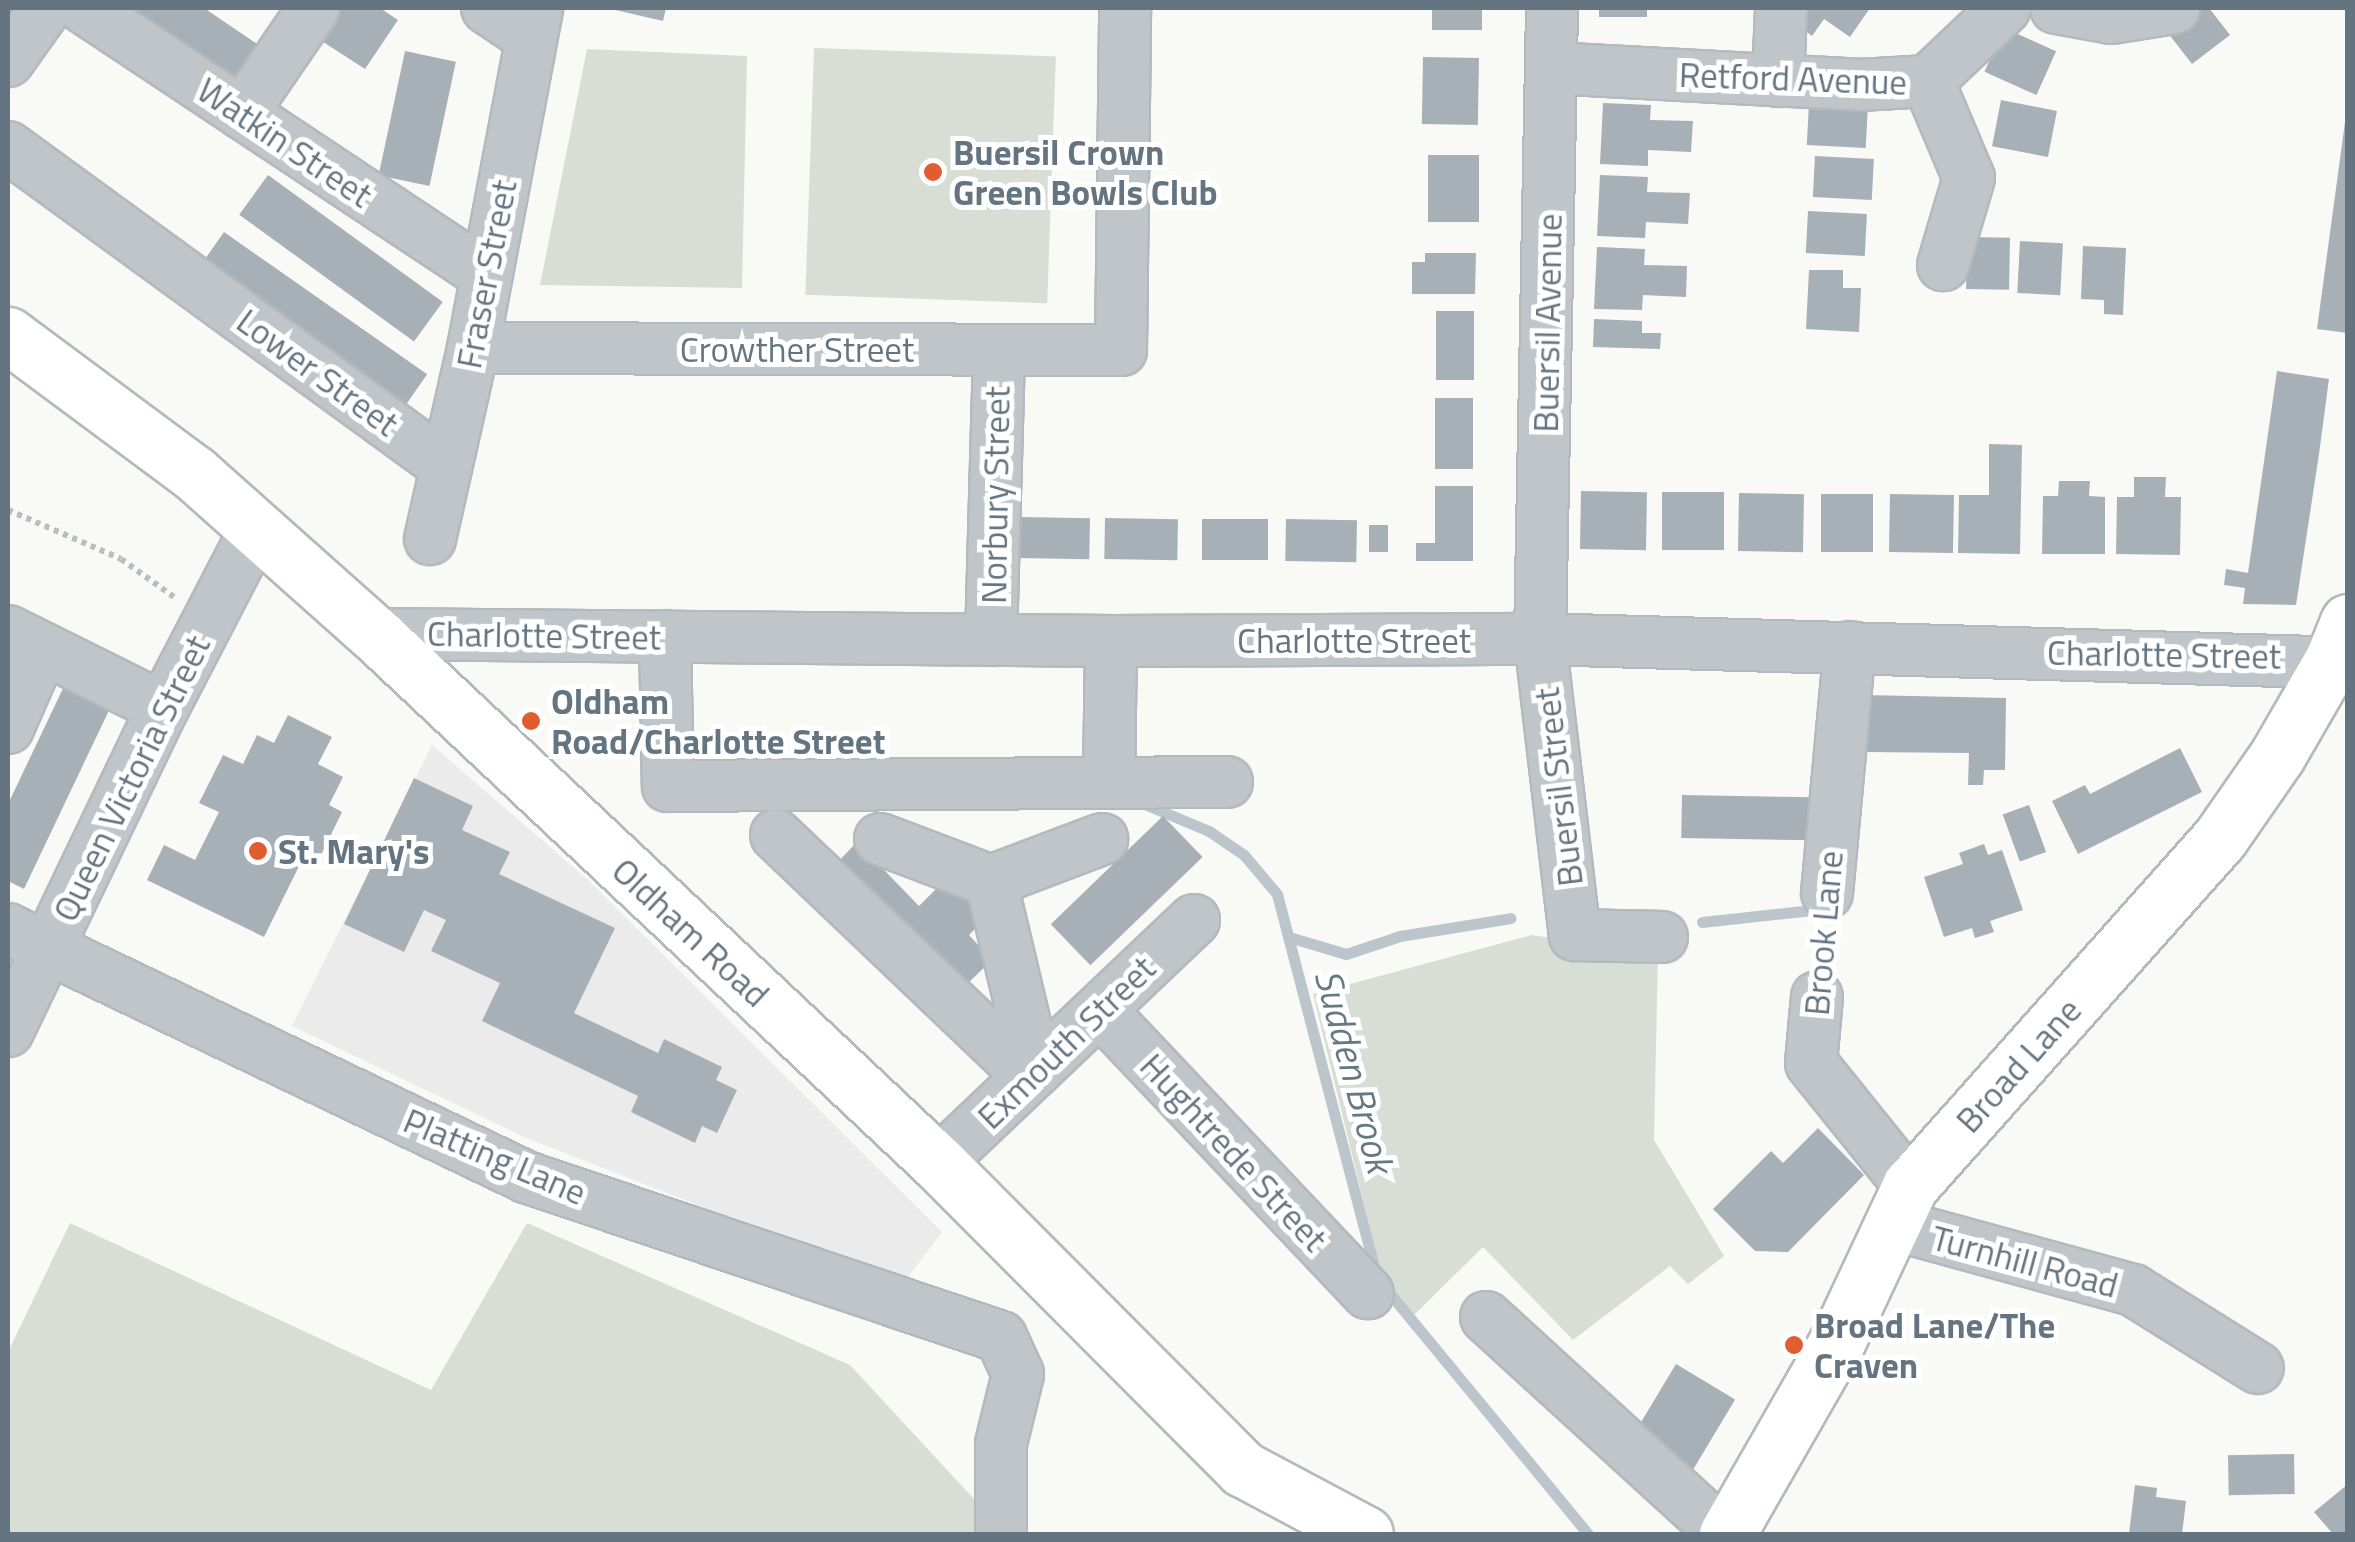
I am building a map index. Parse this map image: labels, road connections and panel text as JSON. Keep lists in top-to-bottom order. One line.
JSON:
{"streets":{"main road":["Oldham Road","Broad Lane"],"street":["Retford Avenue","Watkin Street","Fraser Street","Buersil Avenue","Crowther Street","Lower Street","Norbury Street","Charlotte Street","Queen Victoria Street","Buersil Street","Brook Lane","Exmouth Street","Hughtrede Street","Platting Lane","Turnhill Road"]},"crossings":[["Retford Avenue","Buersil Avenue"],["Watkin Street","Fraser Street"],["Fraser Street","Crowther Street"],["Fraser Street","Lower Street"],["Buersil Avenue","Charlotte Street"],["Buersil Avenue","Buersil Street"],["Crowther Street","Norbury Street"],["Norbury Street","Charlotte Street"],["Charlotte Street","Buersil Street"],["Charlotte Street","Oldham Road"],["Charlotte Street","Brook Lane"],["Charlotte Street","Broad Lane"],["Queen Victoria Street","Oldham Road"],["Queen Victoria Street","Platting Lane"],["Oldham Road","Exmouth Street"],["Brook Lane","Broad Lane"],["Brook Lane","Turnhill Road"],["Exmouth Street","Hughtrede Street"],["Broad Lane","Turnhill Road"]],"water":["Sudden Brook"],"places":["Buersil Crown Green Bowls Club","Oldham Road/Charlotte Street","St. Mary's","Broad Lane/The Craven"]}
